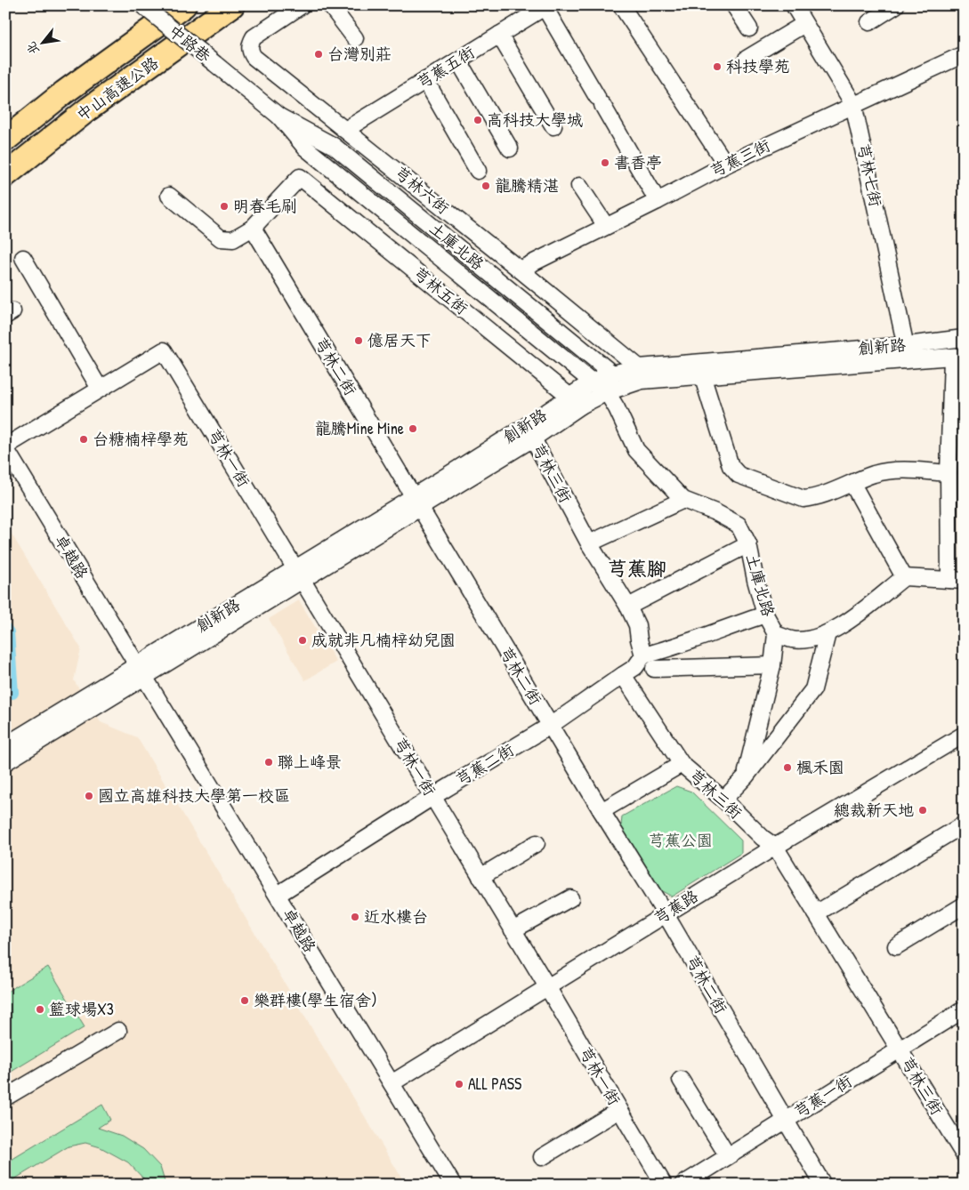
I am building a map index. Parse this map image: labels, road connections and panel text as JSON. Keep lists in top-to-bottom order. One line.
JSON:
{"streets":{"highway":["中山高速公路"],"street":["中路巷","芎蕉五街","芎蕉三街","芎林七街","芎林六街","土庫北路","芎林五街","創新路","芎林二街","芎林一街","芎林三街","卓越路","芎蕉二街","芎蕉路","芎蕉一街"]},"crossings":[["中路巷","土庫北路"],["芎蕉五街","芎林六街"],["芎蕉三街","芎林七街"],["芎蕉三街","芎林六街"],["芎林七街","創新路"],["芎林六街","創新路"],["土庫北路","創新路"],["芎林五街","創新路"],["芎林五街","芎林二街"],["創新路","芎林二街"],["創新路","芎林一街"],["創新路","芎林三街"],["創新路","卓越路"],["芎林二街","芎蕉二街"],["芎林二街","芎蕉路"],["芎林二街","芎蕉一街"],["芎林一街","芎蕉二街"],["芎林一街","芎蕉路"],["芎林三街","芎蕉二街"],["芎林三街","芎蕉路"],["芎林三街","芎蕉一街"],["卓越路","芎蕉二街"],["卓越路","芎蕉路"]],"districts":["芎蕉腳"],"parks":["芎蕉公園"],"places":["台灣別莊","科技學苑","高科技大學城","書香亭","龍騰精湛","明春毛刷","億居天下","龍騰Mine Mine","台糖楠梓學苑","成就非凡楠梓幼兒園","聯上峰景","楓禾園","國立高雄科技大學第一校區","總裁新天地","近水樓台","樂群樓(學生宿舍)","籃球場X3","ALL PASS"],"north":"bottom left"}
